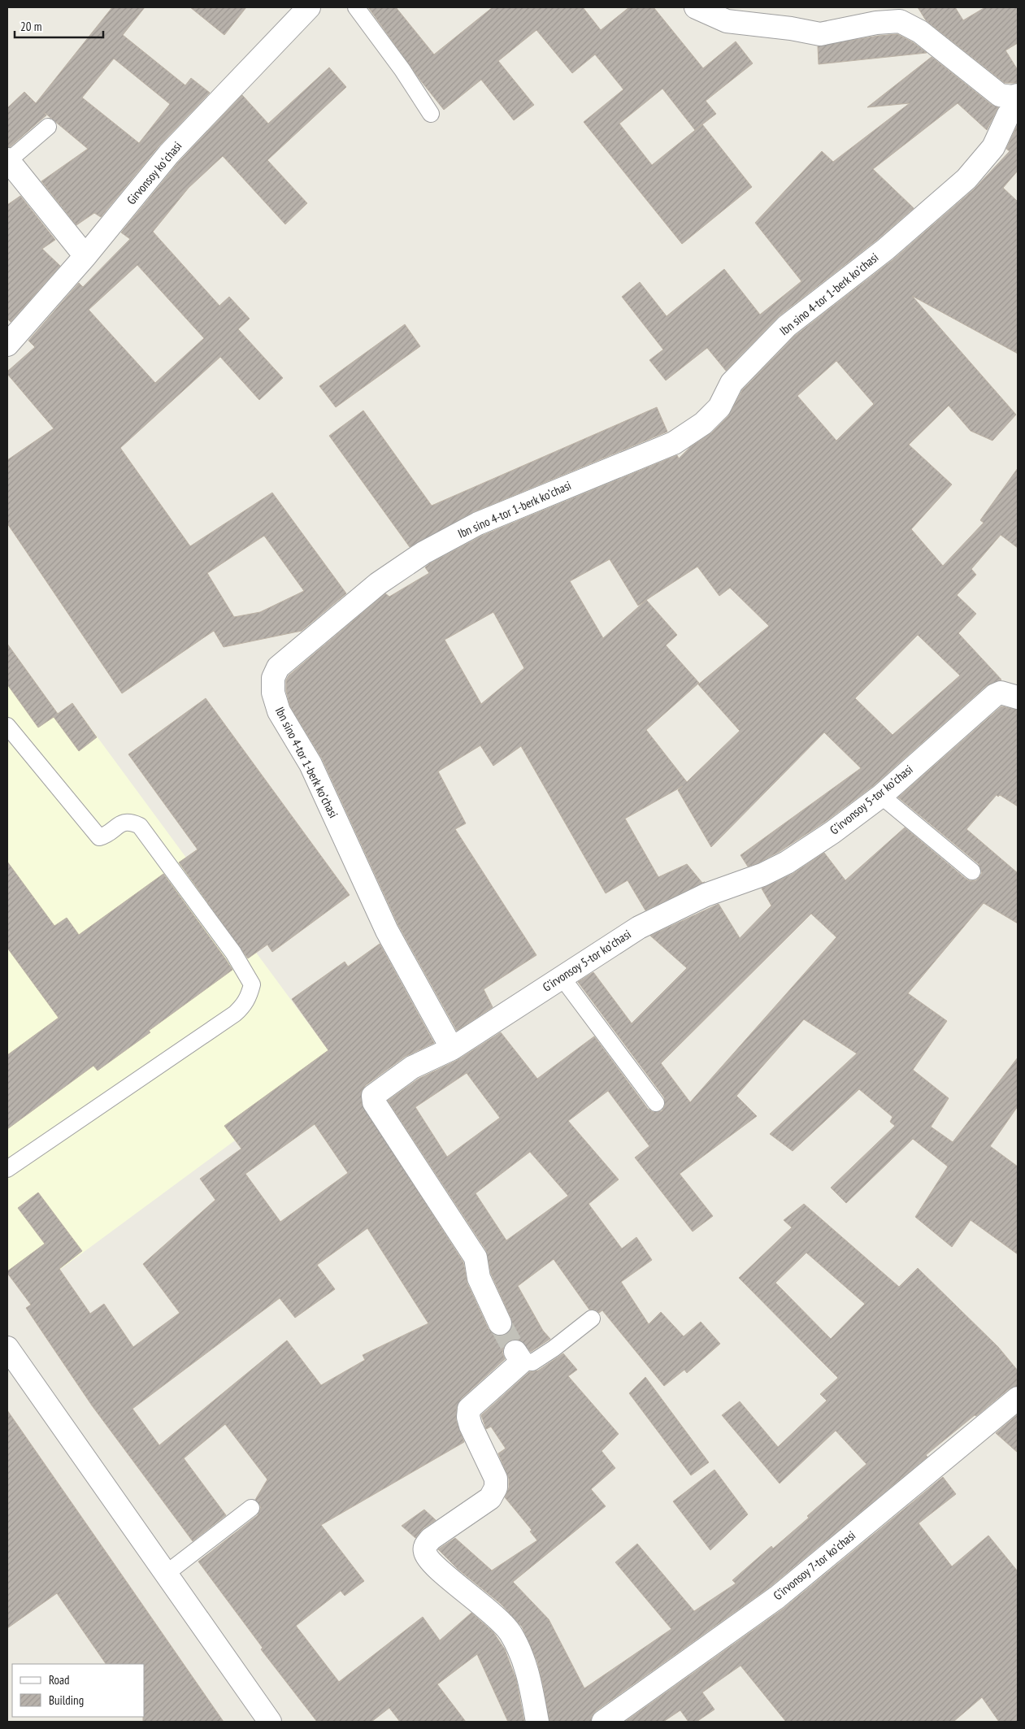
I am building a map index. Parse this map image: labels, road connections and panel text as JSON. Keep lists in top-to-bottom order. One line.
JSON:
{"streets":{"street":["Girvonsoy koʻchasi","Ibn sino 4-tor 1-berk koʼchasi","Gʼirvonsoy 5-tor koʼchasi","Gʼirvonsoy 7-tor koʼchasi"]},"crossings":[["Ibn sino 4-tor 1-berk koʼchasi","Gʼirvonsoy 5-tor koʼchasi"]],"legend":["Road","Building"],"scale_bar":"20 m"}
